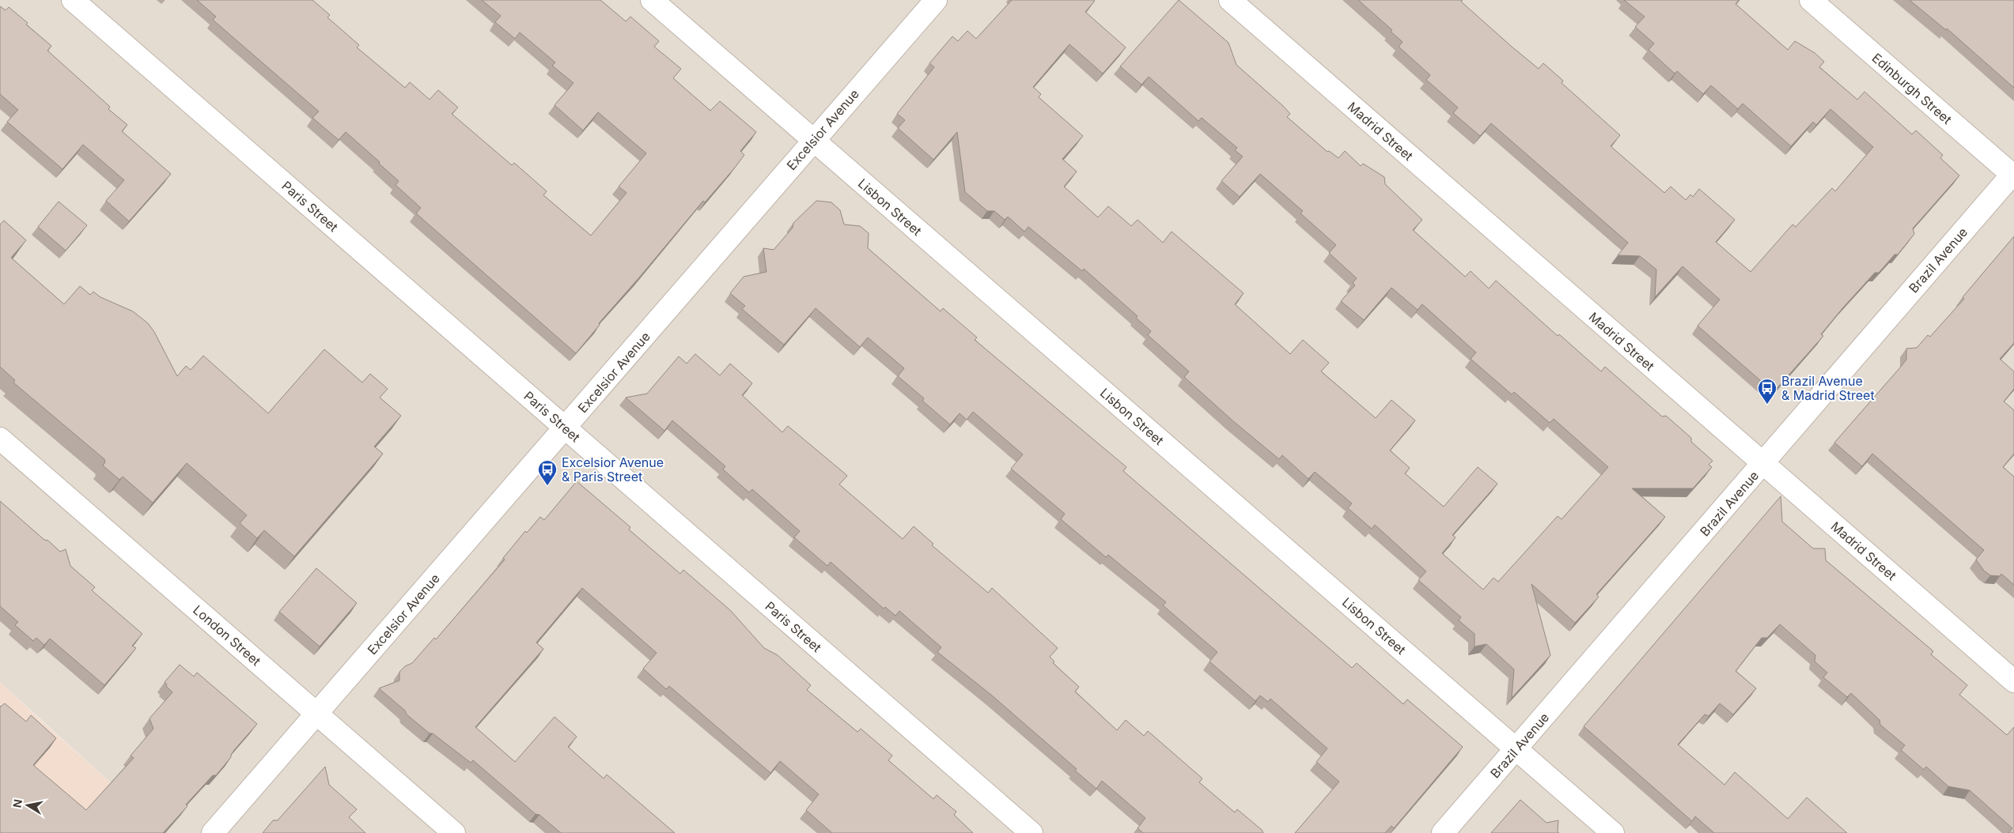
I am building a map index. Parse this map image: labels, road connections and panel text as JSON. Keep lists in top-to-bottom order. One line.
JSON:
{"streets":{"street":["Edinburgh Street","Excelsior Avenue","Madrid Street","Paris Street","Lisbon Street","Brazil Avenue","London Street"]},"crossings":[["Edinburgh Street","Brazil Avenue"],["Excelsior Avenue","Paris Street"],["Excelsior Avenue","Lisbon Street"],["Excelsior Avenue","London Street"],["Madrid Street","Brazil Avenue"],["Lisbon Street","Brazil Avenue"]],"places":{"bus stop":["Brazil Avenue & Madrid Street","Excelsior Avenue & Paris Street"]},"north":"left"}
